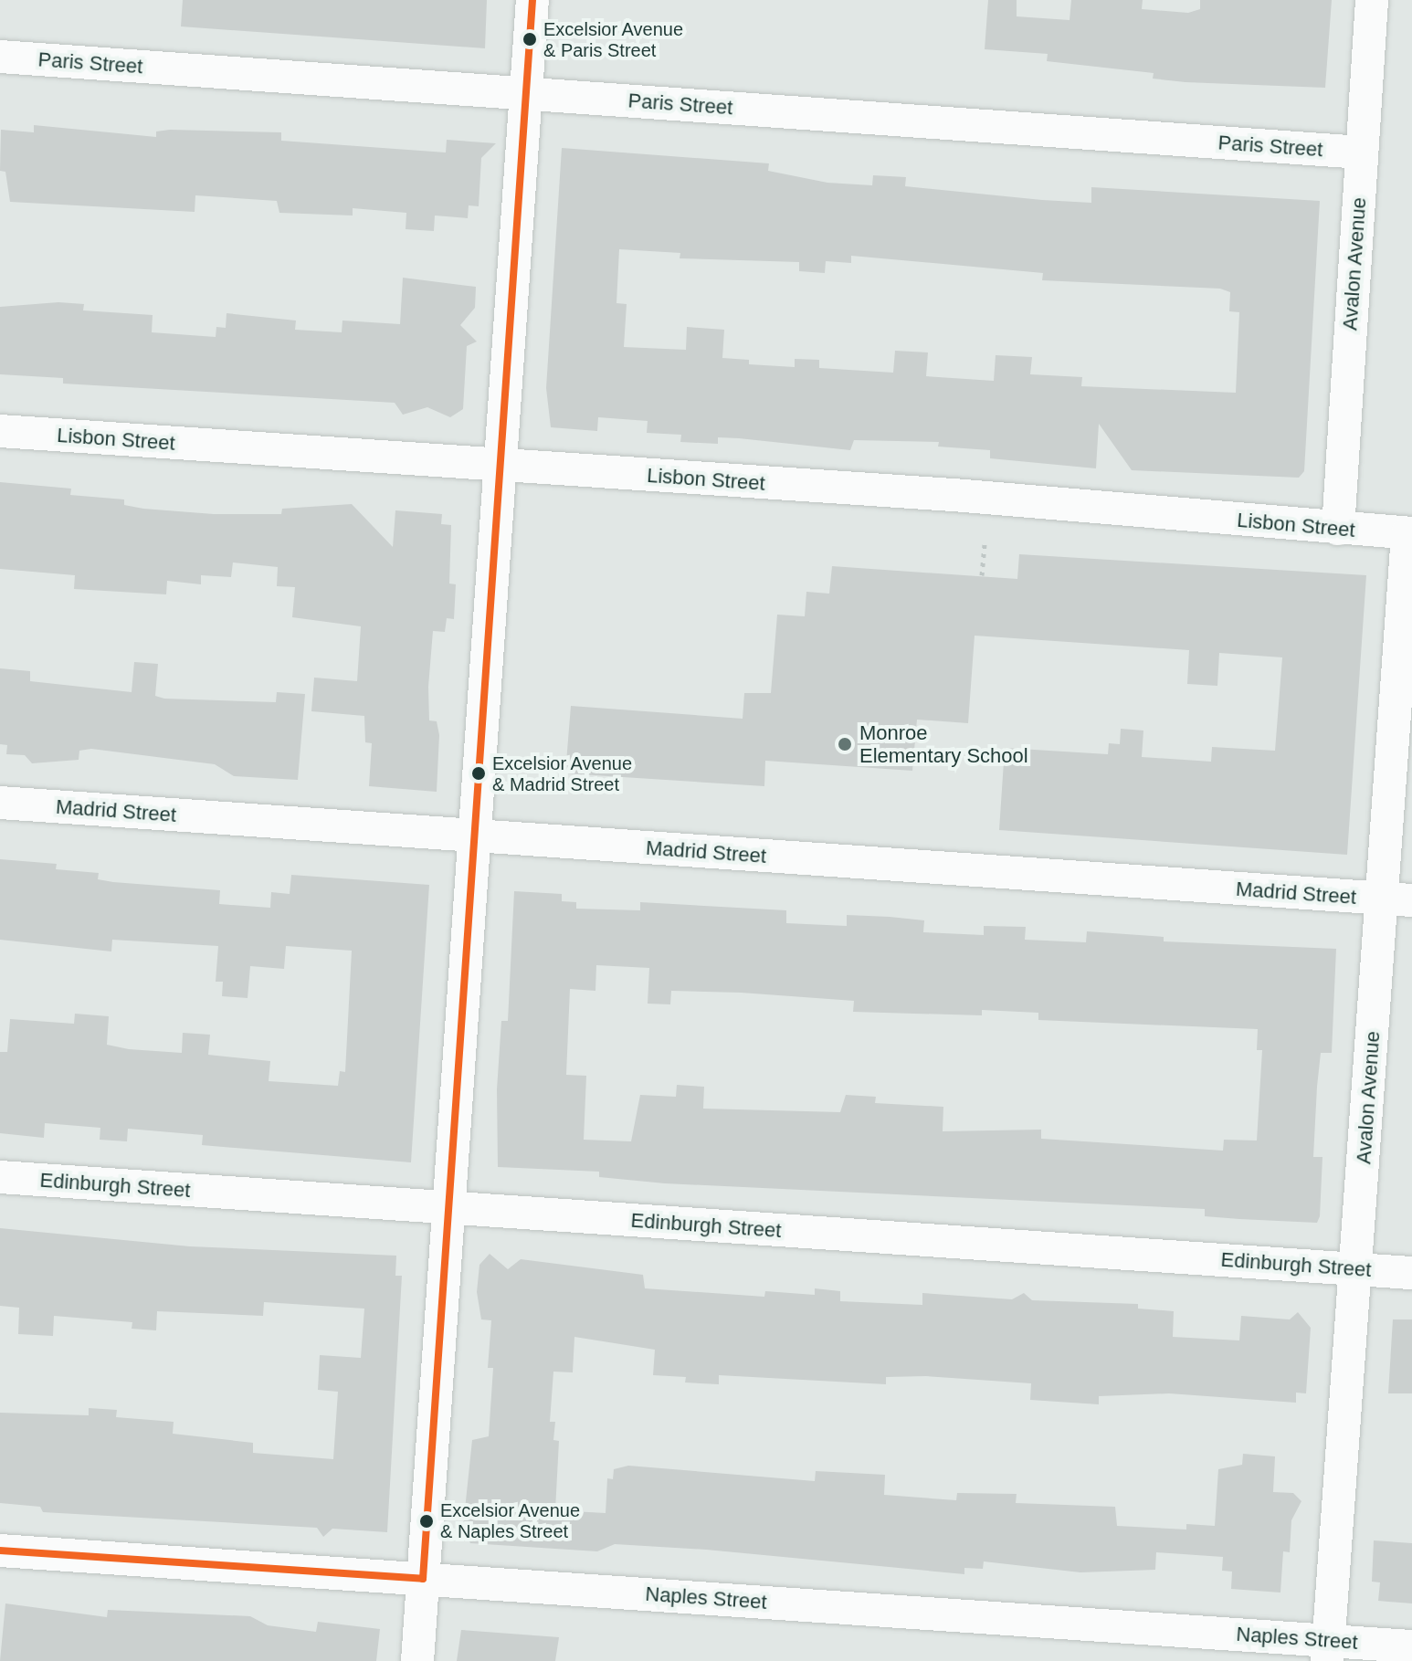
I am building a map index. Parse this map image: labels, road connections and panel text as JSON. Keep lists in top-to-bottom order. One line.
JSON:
{"streets":{"street":["Paris Street","Avalon Avenue","Lisbon Street","Madrid Street","Edinburgh Street","Naples Street"]},"crossings":[["Paris Street","Avalon Avenue"],["Avalon Avenue","Lisbon Street"],["Avalon Avenue","Madrid Street"],["Avalon Avenue","Edinburgh Street"],["Avalon Avenue","Naples Street"]],"places":["Excelsior Avenue & Paris Street","Monroe Elementary School","Excelsior Avenue & Madrid Street","Excelsior Avenue & Naples Street"]}
